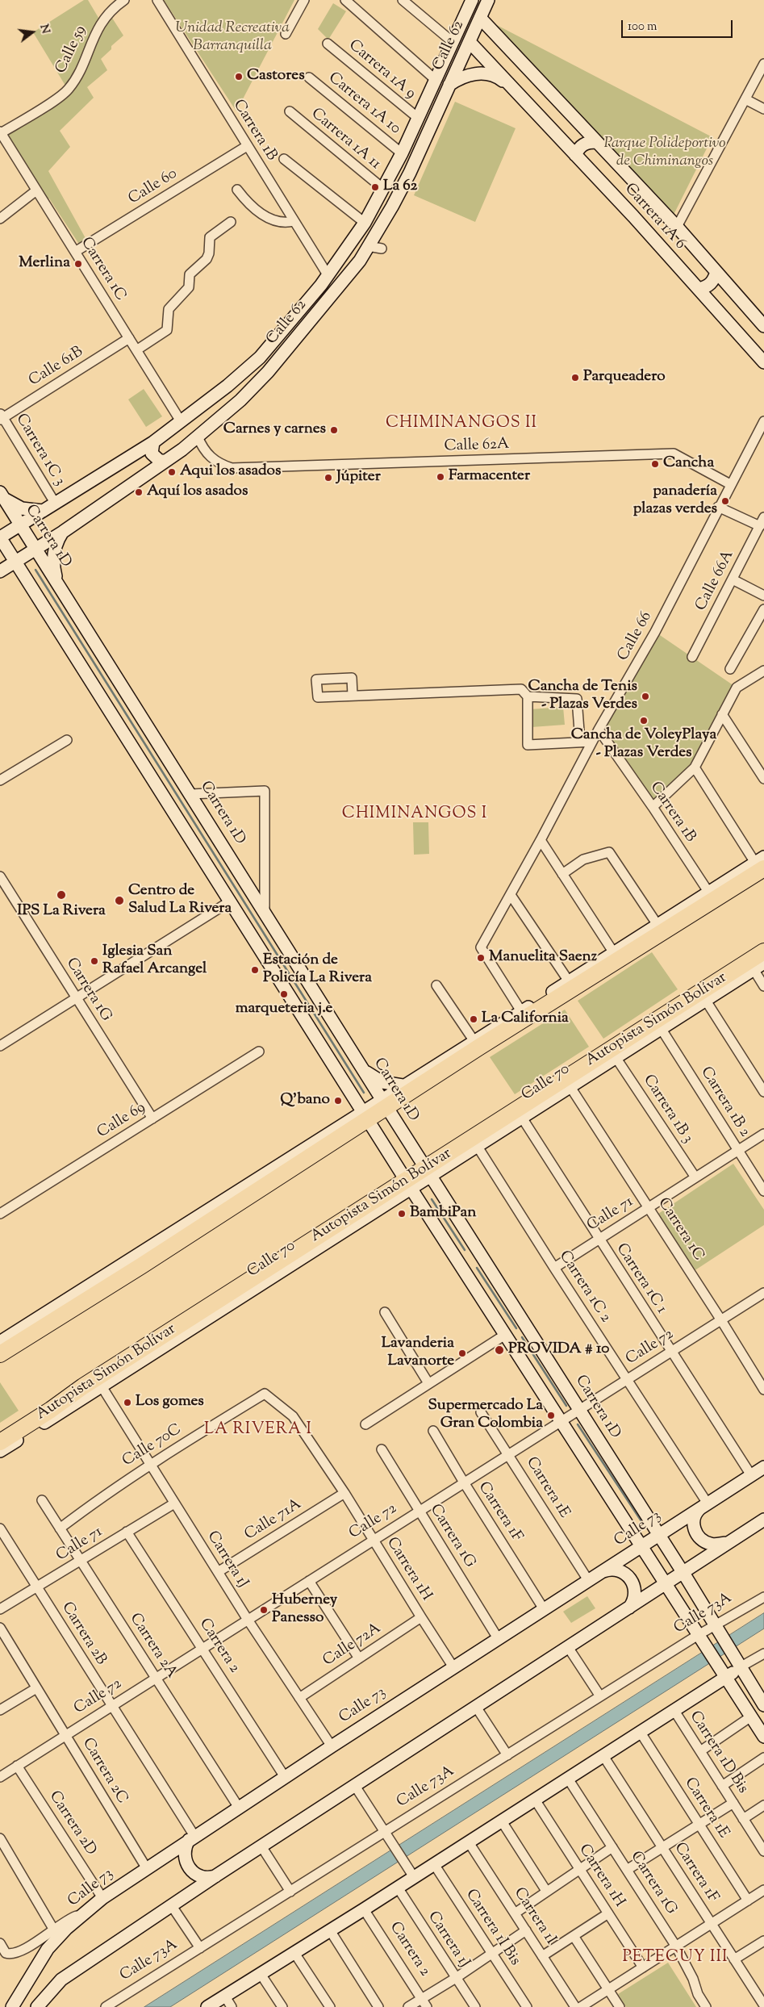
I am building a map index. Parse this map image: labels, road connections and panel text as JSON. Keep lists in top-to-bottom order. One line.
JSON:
{"streets":{"highway":["Autopista Simón Bolívar"],"street":["Calle 62","Calle 59","Carrera 1A 9","Carrera 1A 10","Carrera 1B","Carrera 1A 11","Calle 60","Carrera 1A 6","Carrera 1C","Calle 61B","Calle 62A","Carrera 1C 3","Carrera 1D","Calle 66A","Calle 66","Carrera 1G","Calle 70","Carrera 1B 2","Carrera 1B 3","Calle 69","Calle 71","Carrera 1C 1","Carrera 1C 2","Calle 72","Calle 70C","Carrera 1E","Carrera 1F","Calle 71A","Calle 73","Carrera 1J","Carrera 1H","Calle 73A","Carrera 2B","Calle 72A","Carrera 2A","Carrera 2","Carrera 1D Bis","Carrera 2C","Carrera 2D","Carrera 1I","Carrera 1I Bis"]},"crossings":[["Calle 62","Carrera 1A 9"],["Calle 62","Carrera 1A 10"],["Calle 62","Carrera 1B"],["Calle 62","Carrera 1A 11"],["Calle 62","Carrera 1A 6"],["Calle 62","Carrera 1C"],["Calle 62","Calle 62A"],["Calle 62","Carrera 1C 3"],["Calle 62","Carrera 1D"],["Calle 59","Carrera 1C"],["Carrera 1B","Calle 60"],["Carrera 1B","Calle 66"],["Calle 60","Carrera 1C"],["Carrera 1C","Calle 61B"],["Carrera 1C","Autopista Simón Bolívar"],["Carrera 1C","Calle 70"],["Carrera 1C","Calle 71"],["Carrera 1C","Calle 72"],["Calle 61B","Carrera 1C 3"],["Calle 62A","Calle 66"],["Carrera 1D","Autopista Simón Bolívar"],["Carrera 1D","Calle 70"],["Carrera 1D","Calle 72"],["Carrera 1D","Calle 73"],["Carrera 1D","Calle 73A"],["Carrera 1G","Calle 69"],["Carrera 1G","Calle 72"],["Carrera 1G","Calle 73"],["Autopista Simón Bolívar","Calle 70"],["Calle 70","Carrera 1B 2"],["Calle 70","Carrera 1B 3"],["Calle 70","Carrera 1C 1"],["Calle 70","Carrera 1C 2"],["Calle 70","Carrera 1J"],["Carrera 1B 2","Calle 71"],["Carrera 1B 3","Calle 71"],["Calle 71","Carrera 1C 1"],["Calle 71","Carrera 1C 2"],["Calle 71","Carrera 1J"],["Calle 71","Carrera 2B"],["Calle 71","Carrera 2A"],["Calle 71","Carrera 2"],["Carrera 1C 1","Calle 72"],["Carrera 1C 1","Calle 73"],["Carrera 1C 2","Calle 72"],["Carrera 1C 2","Calle 73"],["Calle 72","Carrera 1E"],["Calle 72","Carrera 1F"],["Calle 72","Carrera 1J"],["Calle 72","Carrera 1H"],["Calle 72","Carrera 2B"],["Calle 72","Carrera 2A"],["Calle 72","Carrera 2"],["Calle 72","Carrera 2C"],["Calle 72","Carrera 2D"],["Calle 70C","Carrera 1J"],["Calle 70C","Carrera 1H"],["Calle 70C","Carrera 2A"],["Carrera 1E","Calle 73"],["Carrera 1F","Calle 73"],["Calle 71A","Carrera 1J"],["Calle 71A","Carrera 1H"],["Calle 73","Carrera 1J"],["Calle 73","Carrera 1H"],["Calle 73","Carrera 2B"],["Calle 73","Carrera 2A"],["Calle 73","Carrera 2"],["Calle 73","Carrera 2C"],["Calle 73","Carrera 2D"],["Carrera 1J","Calle 72A"],["Carrera 1H","Calle 72A"]],"districts":["CHIMINANGOS II","CHIMINANGOS I","LA RIVERA I","PETECUY III"],"parks":["Unidad Recreativa Barranquilla","Parque Polideportivo de Chiminangos"],"places":["Castores","La 62","Merlina","Parqueadero","Carnes y carnes","Cancha","Aqui los asados","Farmacenter","Júpiter","Aquí los asados","panadería plazas verdes","Cancha de Tenis - Plazas Verdes","Cancha de VoleyPlaya - Plazas Verdes","IPS La Rivera","Centro de Salud La Rivera","Manuelita Saenz","Iglesia San Rafael Arcangel","Estación de Policía La Rivera","marqueteria j.e","La California","Q'bano","BambiPan","PROVIDA # 10","Lavanderia Lavanorte","Los gomes","Supermercado La Gran Colombia","Huberney Panesso"],"scale_bar":"100 m","north":"right"}
